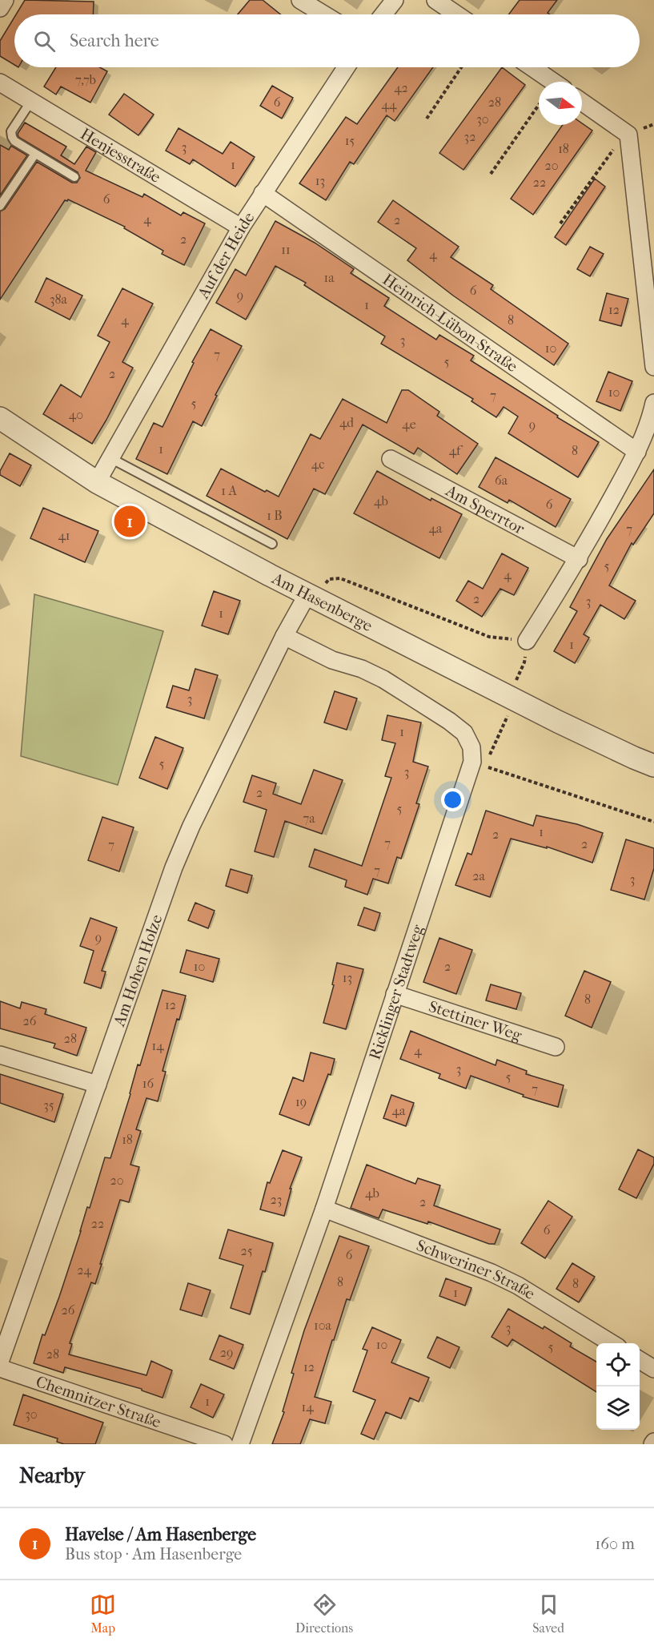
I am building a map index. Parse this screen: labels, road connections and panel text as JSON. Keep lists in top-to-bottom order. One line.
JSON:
{"streets":{"street":["Henjesstraße","Auf der Heide","Heinrich-Lübon-Straße","Am Sperrtor","Am Hasenberge","Am Hohen Holze","Ricklinger Stadtweg","Stettiner Weg","Schweriner Straße","Chemnitzer Straße"]},"crossings":[["Henjesstraße","Auf der Heide"],["Auf der Heide","Heinrich-Lübon-Straße"],["Auf der Heide","Am Hasenberge"],["Am Hasenberge","Am Hohen Holze"],["Ricklinger Stadtweg","Stettiner Weg"],["Ricklinger Stadtweg","Schweriner Straße"]],"house_numbers":["7,7b","42","6","28","44","30","32","15","3","18","1","20","13","22","6","4","2","2","11","4","1a","6","9","38a","1","12","4","8","3","10","7","5","2","10","7","5","40","4d","4e","9","1","4f","8","4c","6a","1 A","4b","6","1 B","4a","7","41","5","4","2","3","1","1","3","1","5","3","2","5","7a","1","2","7","2","7","7","2a","3","9","10","2","13","8","12","26","28","14","4","3","5","16","7","19","35","4a","18","20","4b","23","2","22","6","25","6","24","8","8","1","26","10a","3","10","5","29","28","12","1","14","30"],"north":"right","page":{"search":"Search here","pins":"1","heading":"Nearby","list":[{"mark":"1","name":"Havelse / Am Hasenberge","note":"Bus stop · Am Hasenberge","value":"160 m"}],"nav":["Map","Directions","Saved"]}}
